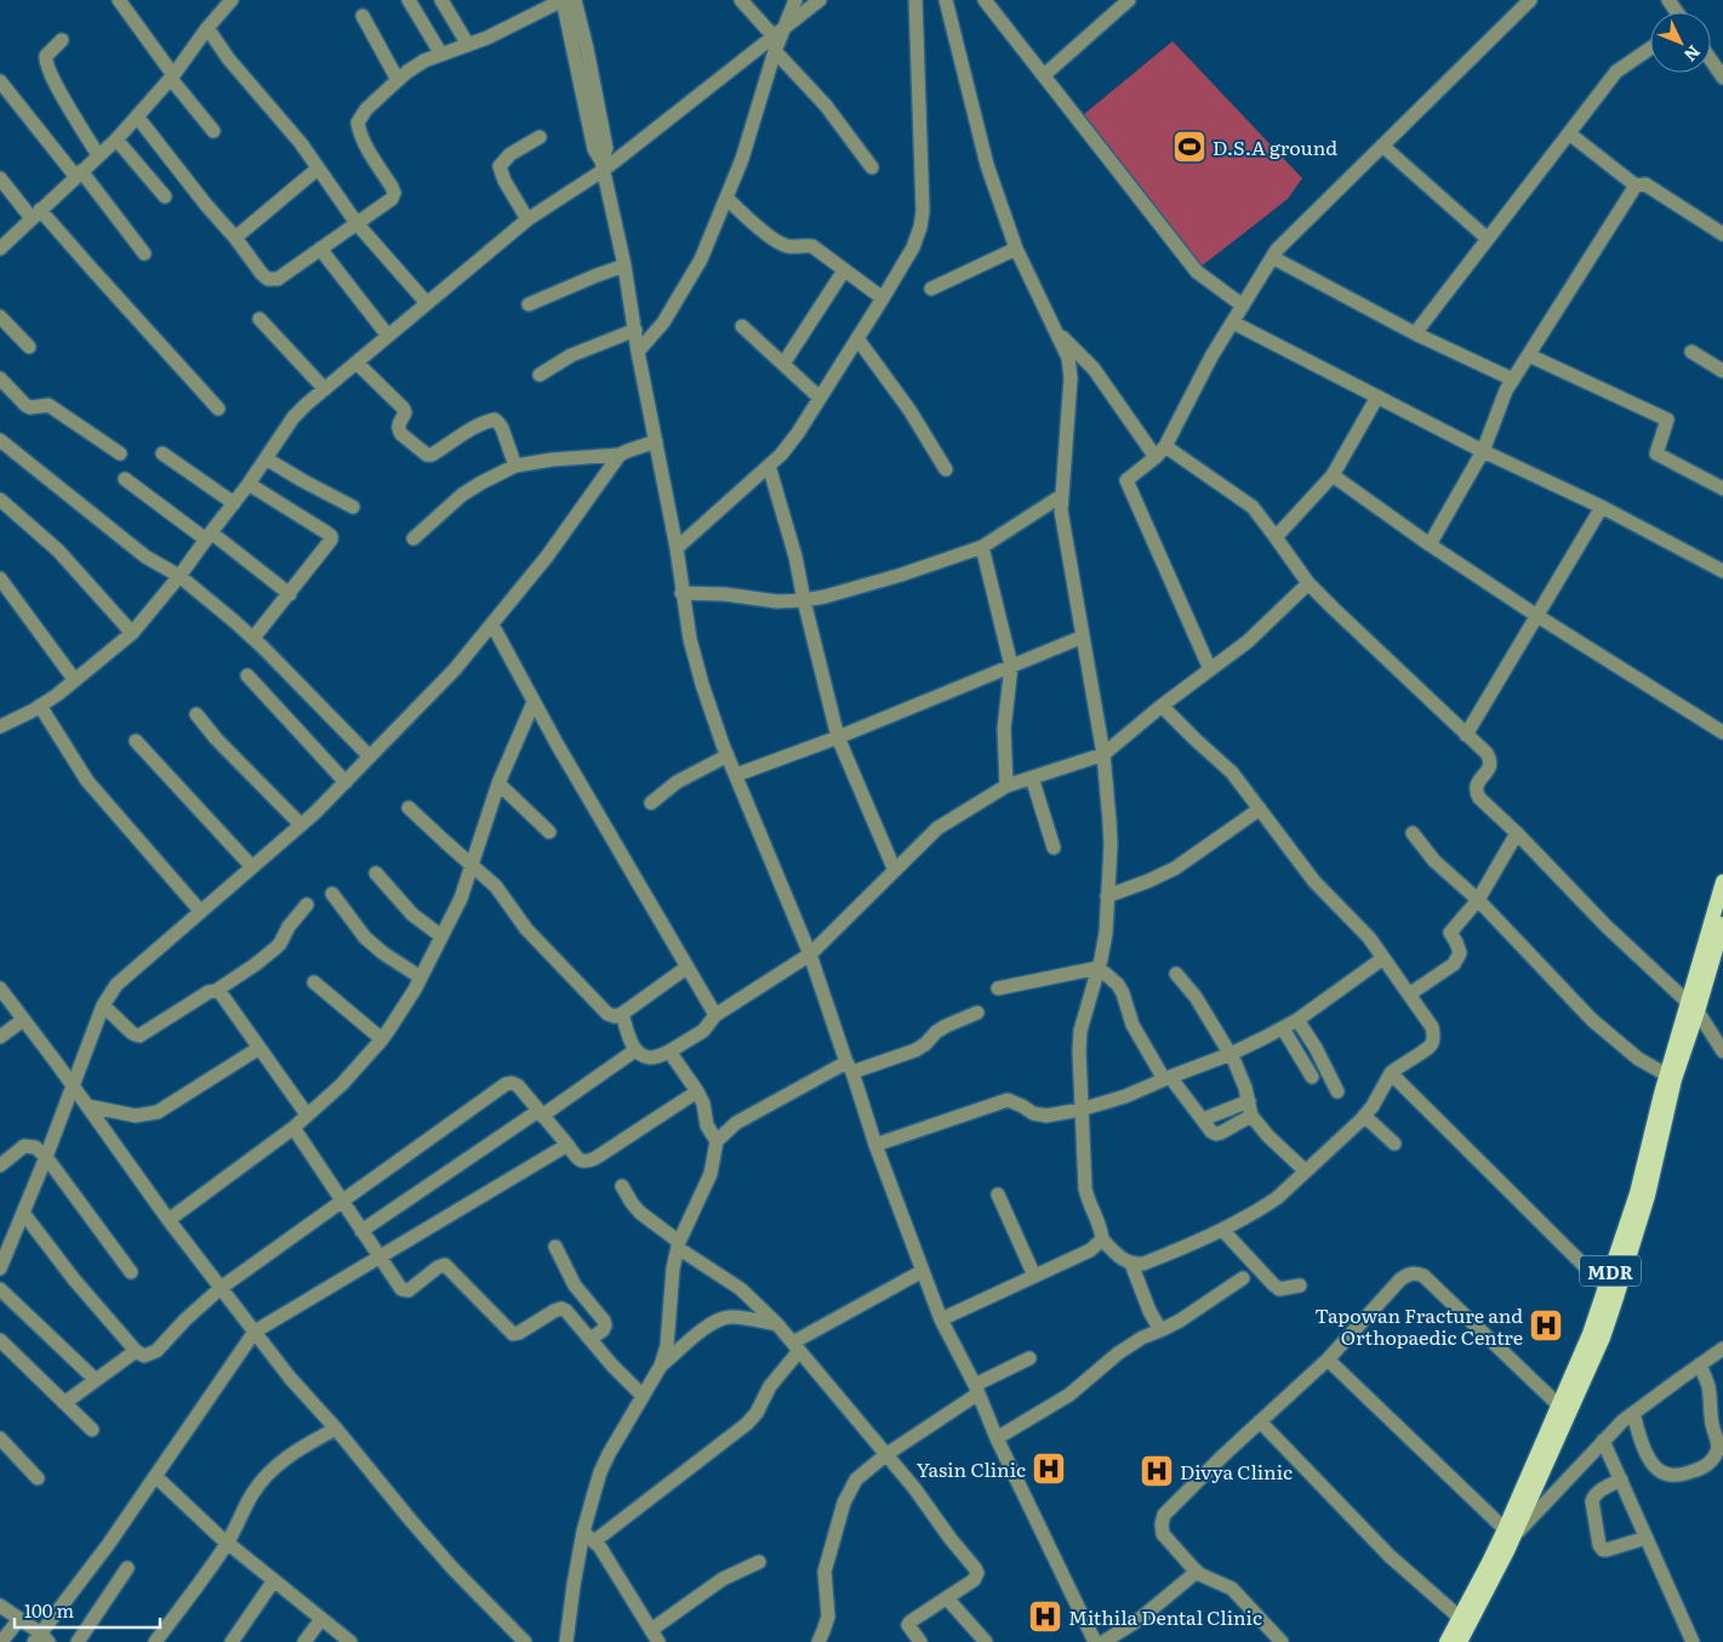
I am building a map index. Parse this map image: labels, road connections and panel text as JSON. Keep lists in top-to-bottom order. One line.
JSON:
{"streets":{"main road":["MDR"]},"places":{"sports":["D.S.A ground"],"hospital":["Tapowan Fracture and Orthopaedic Centre","Yasin Clinic","Divya Clinic","Mithila Dental Clinic"]},"scale_bar":"100 m","north":"bottom right"}
